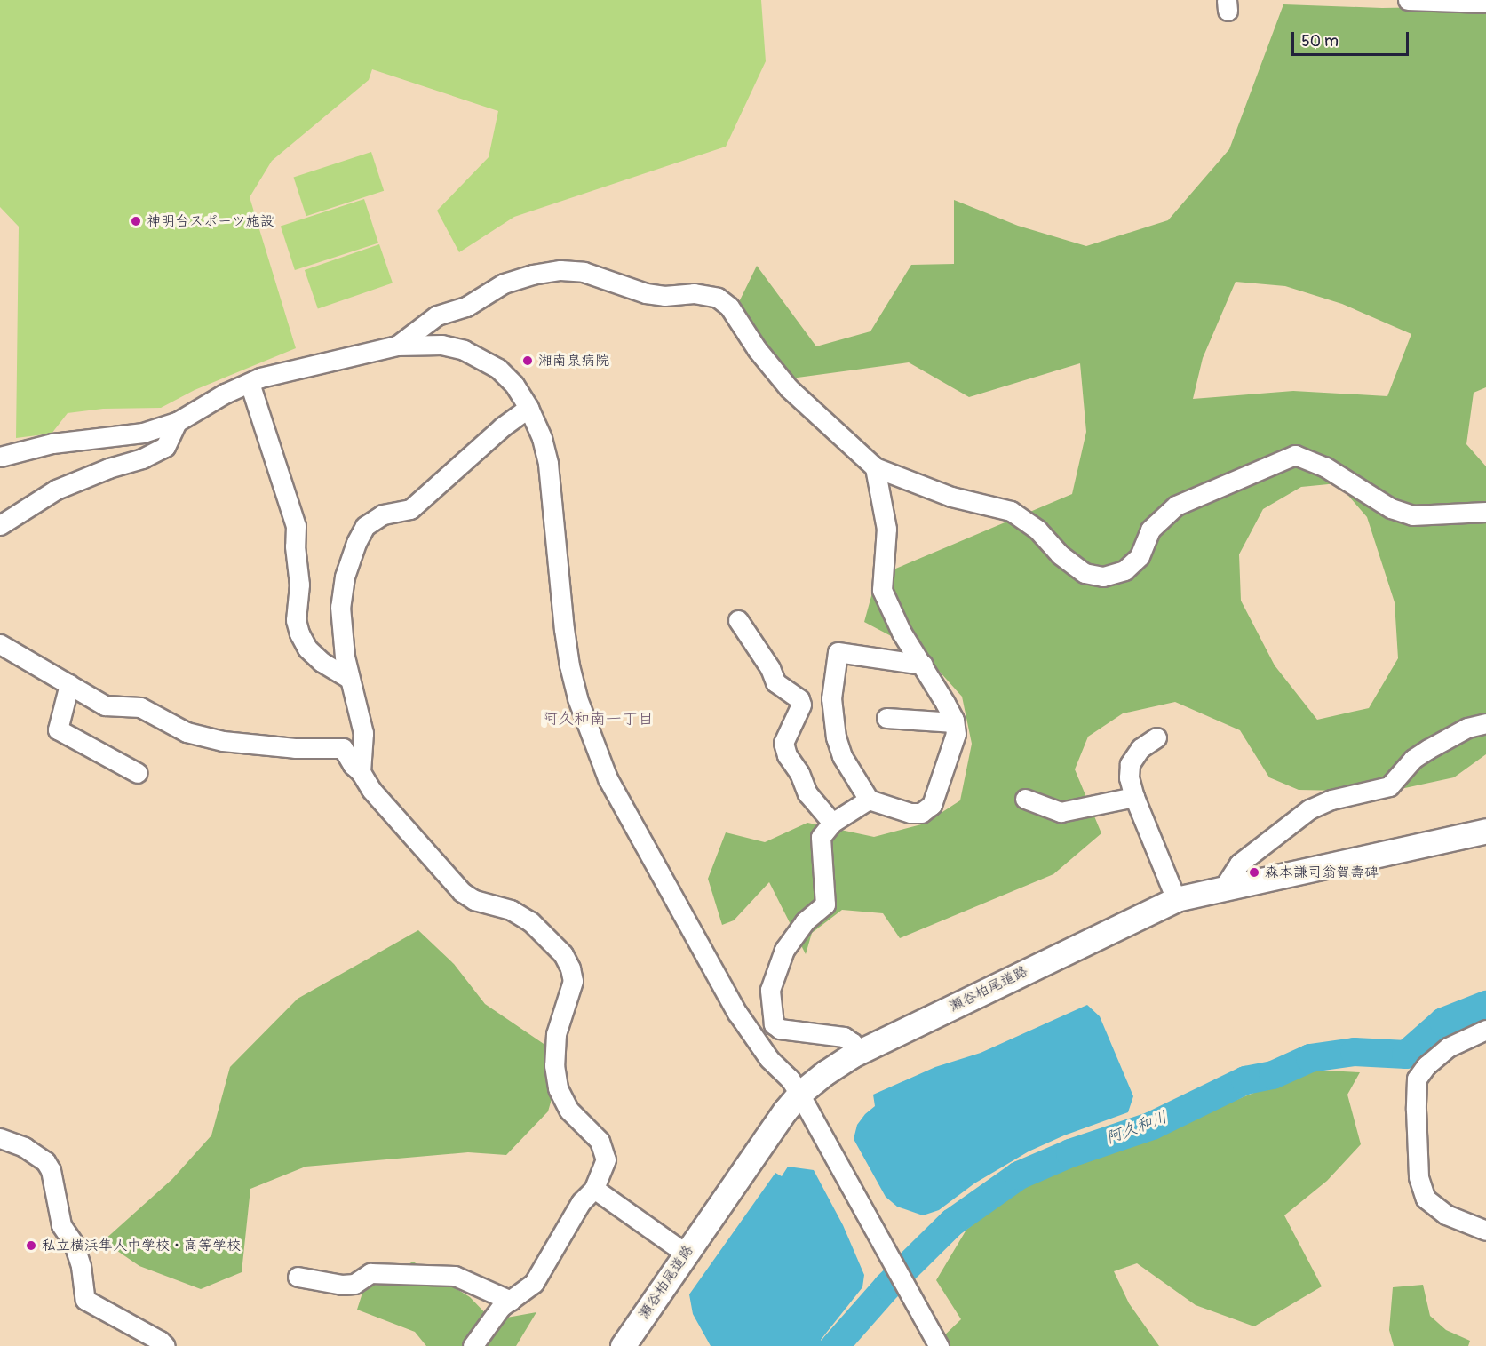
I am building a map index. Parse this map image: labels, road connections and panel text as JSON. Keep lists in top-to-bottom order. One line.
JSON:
{"streets":{"main road":["瀬谷柏尾道路"]},"districts":["阿久和南一丁目"],"water":["阿久和川"],"places":["神明台スポーツ施設","湘南泉病院","森本謙司翁賀壽碑","私立横浜隼人中学校・高等学校"],"scale_bar":"50 m"}
